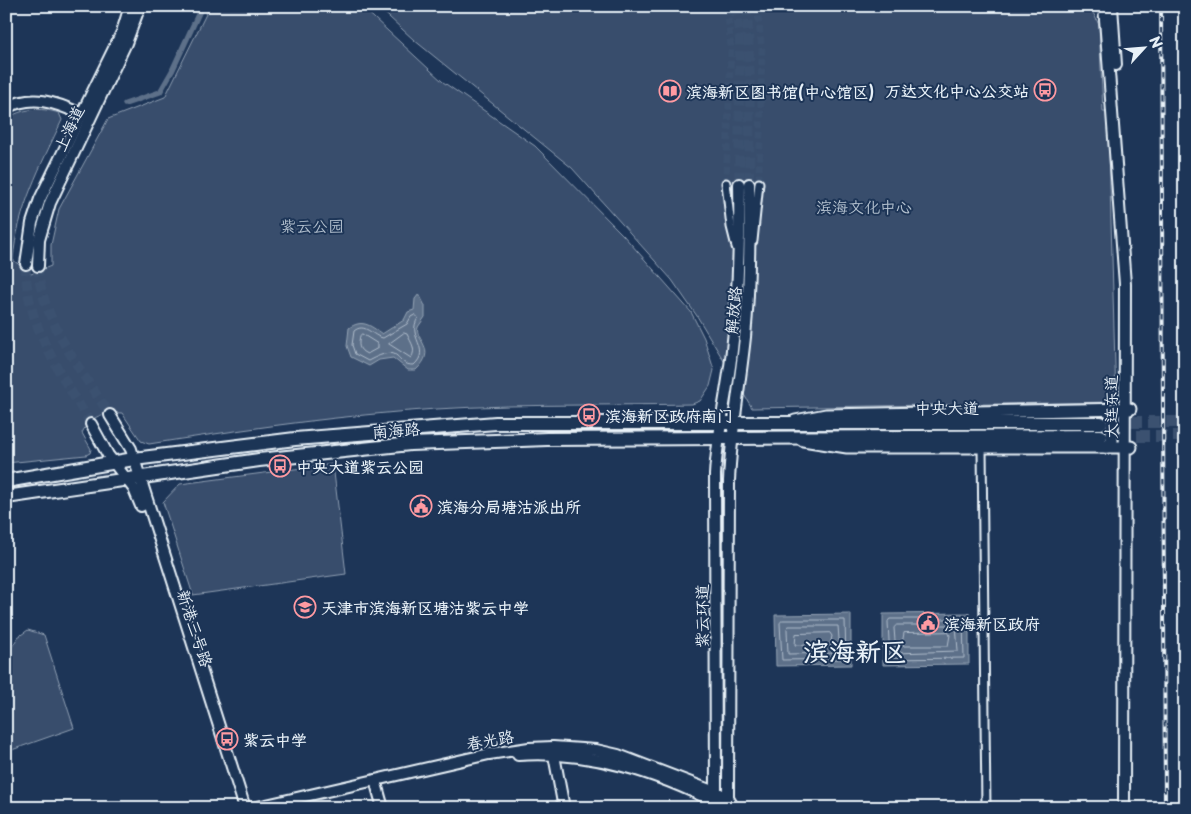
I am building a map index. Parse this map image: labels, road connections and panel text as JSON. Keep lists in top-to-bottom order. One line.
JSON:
{"streets":{"highway":["中央大道","南海路"],"street":["上海道","解放路","大连东道","紫云环道","新港三号路","春光路"]},"crossings":[["解放路","南海路"],["解放路","紫云环道"],["中央大道","南海路"],["南海路","紫云环道"],["南海路","新港三号路"],["紫云环道","春光路"]],"districts":["滨海新区"],"parks":["滨海文化中心","紫云公园"],"places":{"bus stop":["万达文化中心公交站","滨海新区政府南门","中央大道紫云公园","紫云中学"],"library":["滨海新区图书馆(中心馆区)"],"public building":["滨海分局塘沽派出所","滨海新区政府"],"school or university":["天津市滨海新区塘沽紫云中学"]},"north":"top right"}
